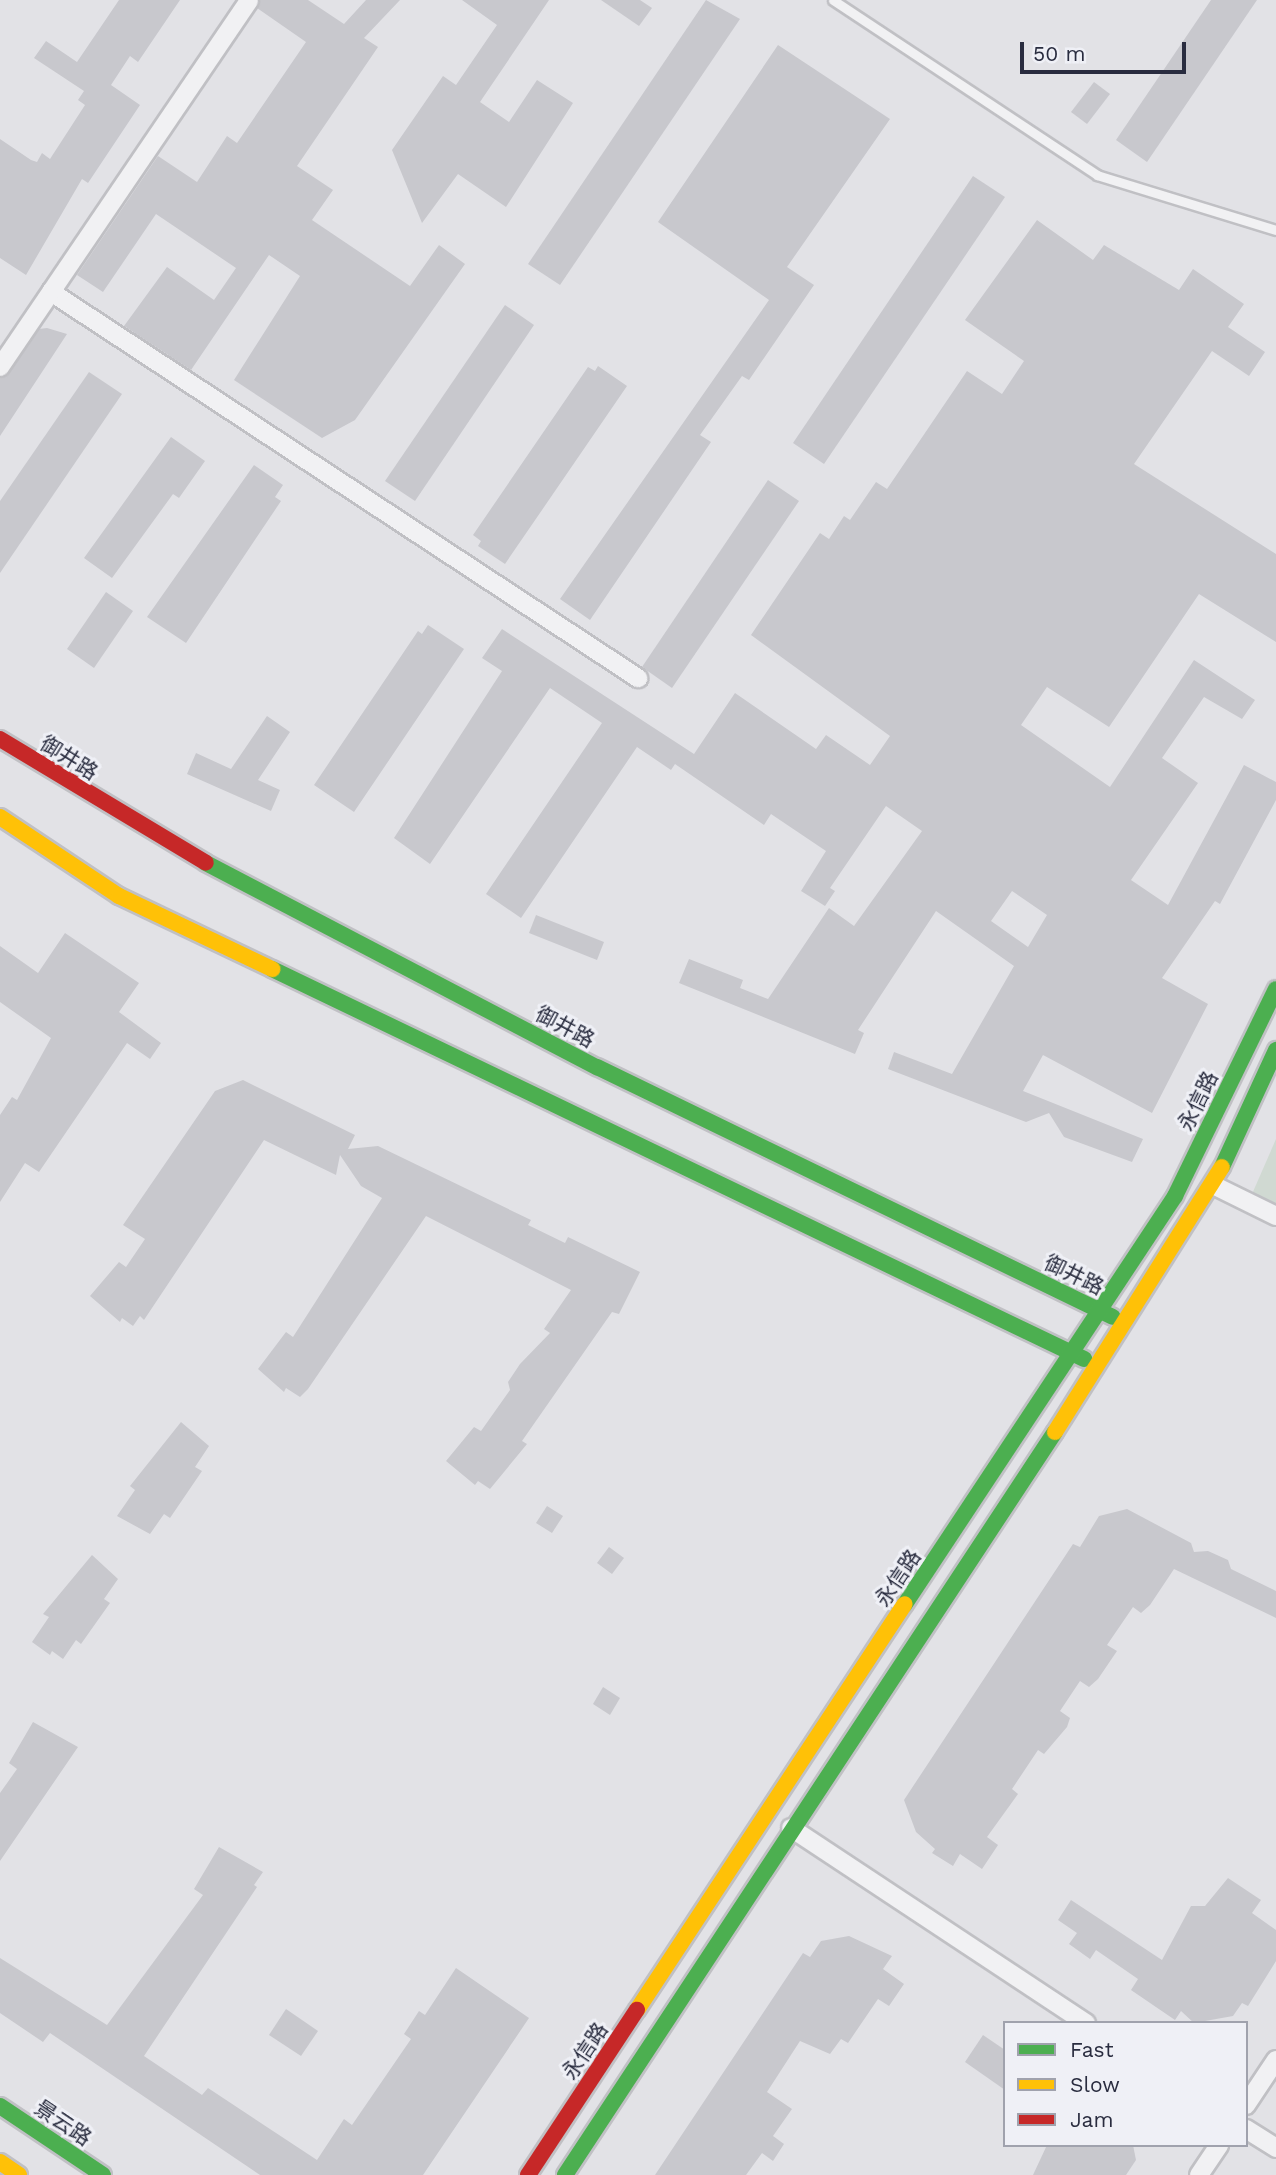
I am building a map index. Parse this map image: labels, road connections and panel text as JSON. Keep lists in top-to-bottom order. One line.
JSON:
{"streets":{"street":["御井路","永信路","景云路"]},"crossings":[["御井路","永信路"]],"legend":["Fast","Slow","Jam"],"scale_bar":"50 m"}
